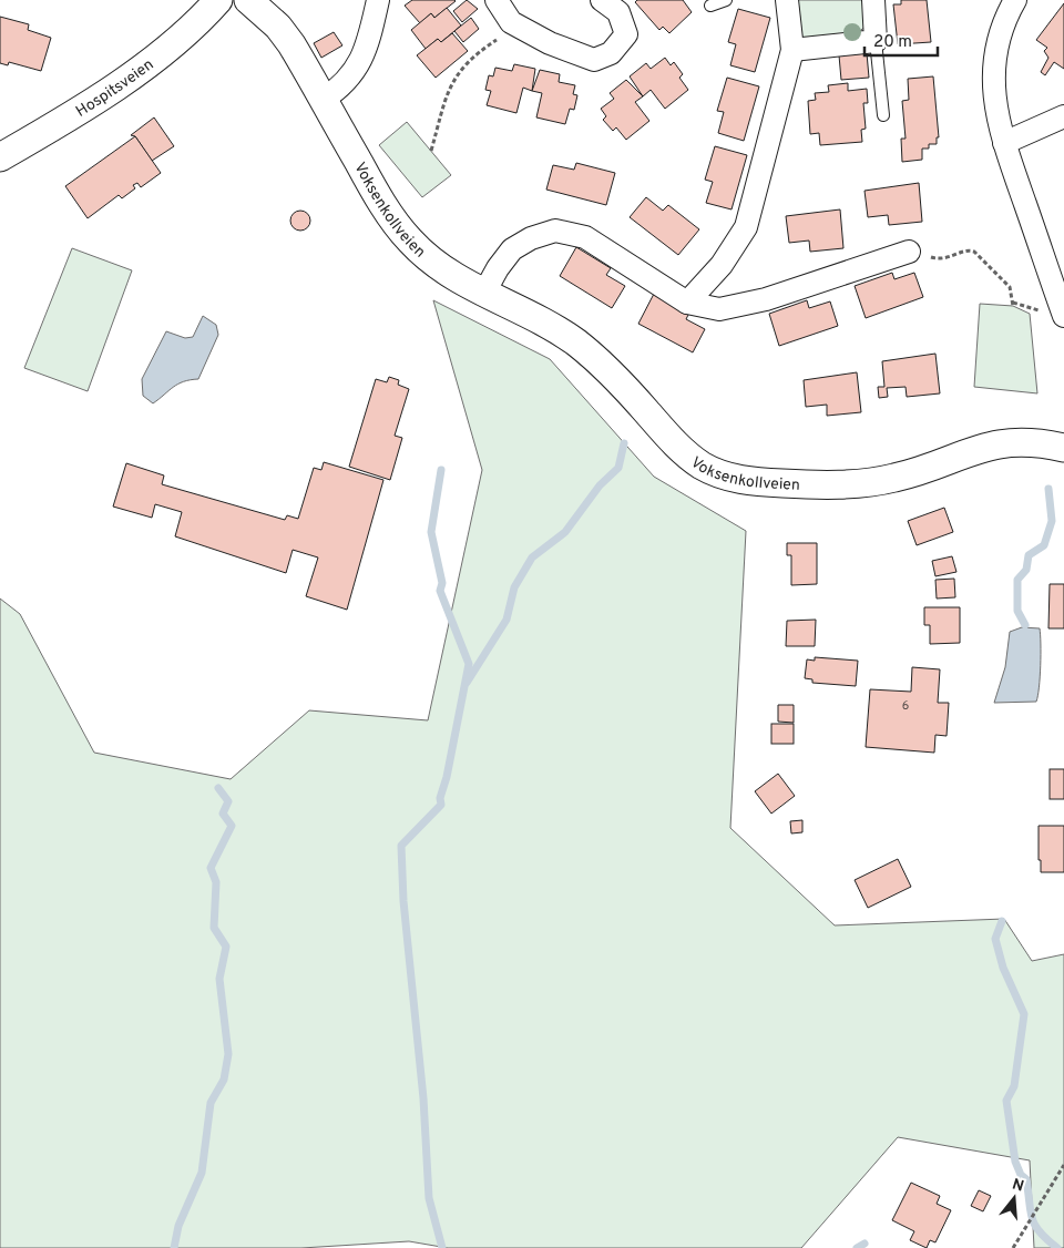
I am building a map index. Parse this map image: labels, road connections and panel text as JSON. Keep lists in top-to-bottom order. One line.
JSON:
{"streets":{"street":["Hospitsveien","Voksenkollveien"]},"house_numbers":["6"],"scale_bar":"20 m","north":"top"}
